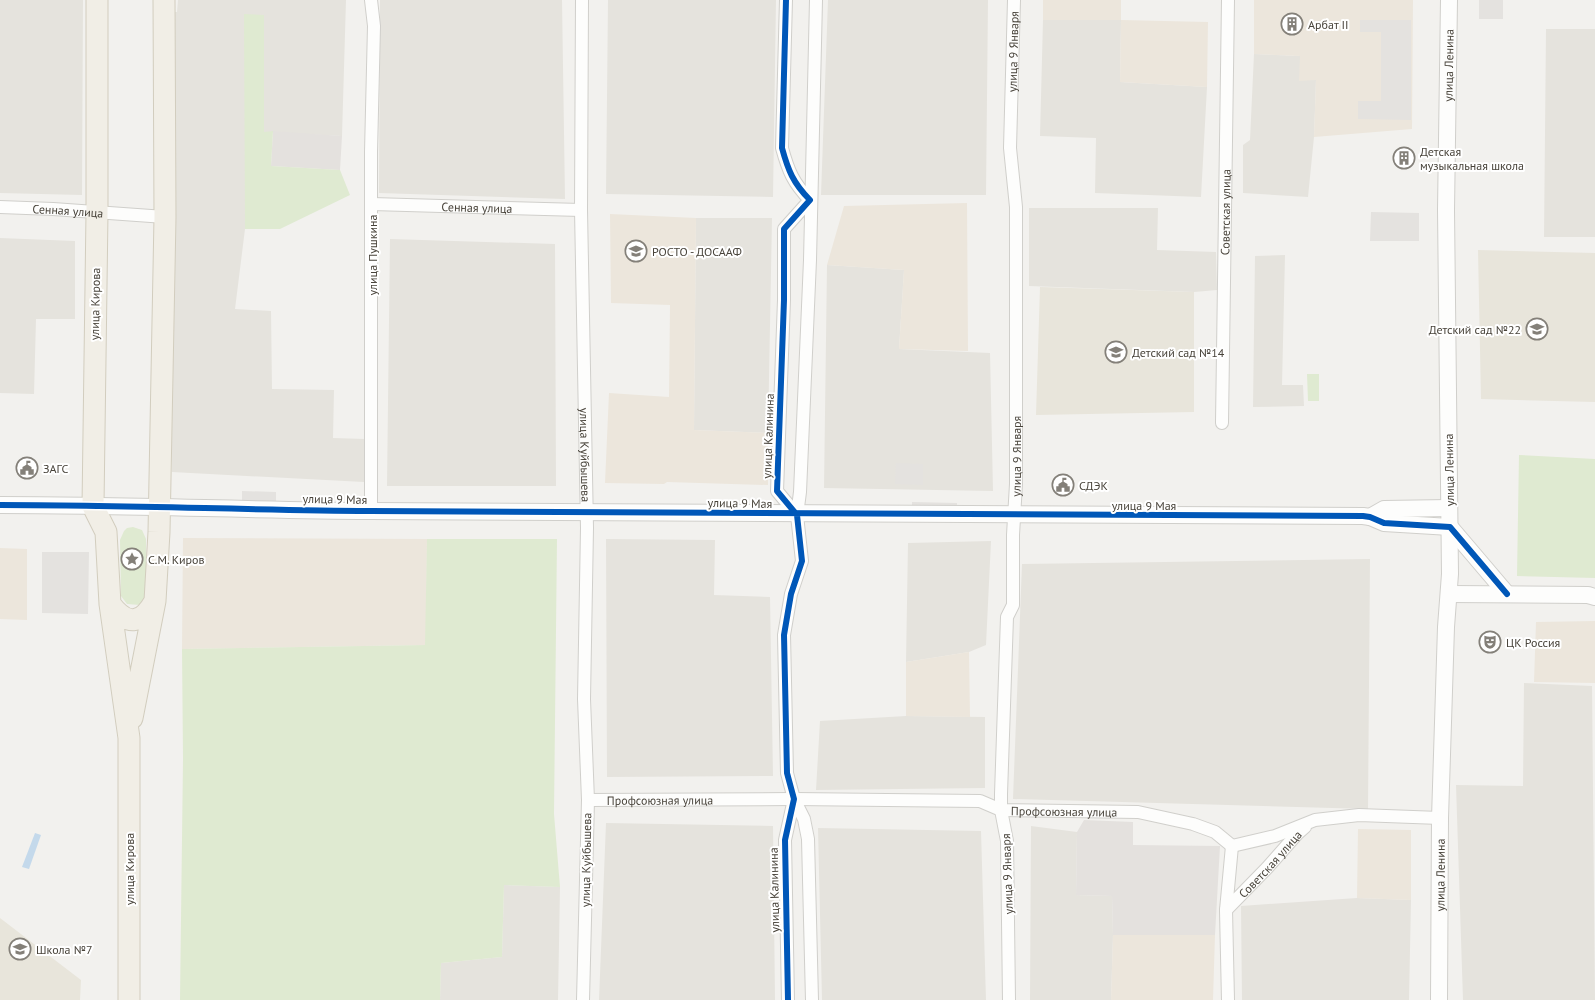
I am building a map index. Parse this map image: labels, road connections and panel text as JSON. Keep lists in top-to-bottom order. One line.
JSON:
{"streets":{"main road":["улица Кирова"],"street":["улица 9 Января","улица Ленина","Сенная улица","Советская улица","улица Пушкина","улица Калинина","улица Куйбышева","улица 9 Мая","Профсоюзная улица"]},"crossings":[["улица 9 Января","улица 9 Мая"],["улица 9 Января","Профсоюзная улица"],["улица Ленина","улица 9 Мая"],["Сенная улица","улица Пушкина"],["Сенная улица","улица Кирова"],["Сенная улица","улица Куйбышева"],["Советская улица","Профсоюзная улица"],["улица Пушкина","улица 9 Мая"],["улица Кирова","улица 9 Мая"],["улица Калинина","улица 9 Мая"],["улица Калинина","Профсоюзная улица"],["улица Куйбышева","улица 9 Мая"],["улица Куйбышева","Профсоюзная улица"]],"places":{"building":["Арбат II","Детская музыкальная школа"],"school or university":["РОСТО - ДОСААФ","Детский сад №22","Детский сад №14","Школа №7"],"public building":["ЗАГС","СДЭК"],"place":["С.М. Киров"],"theatre":["ЦК Россия"]}}
